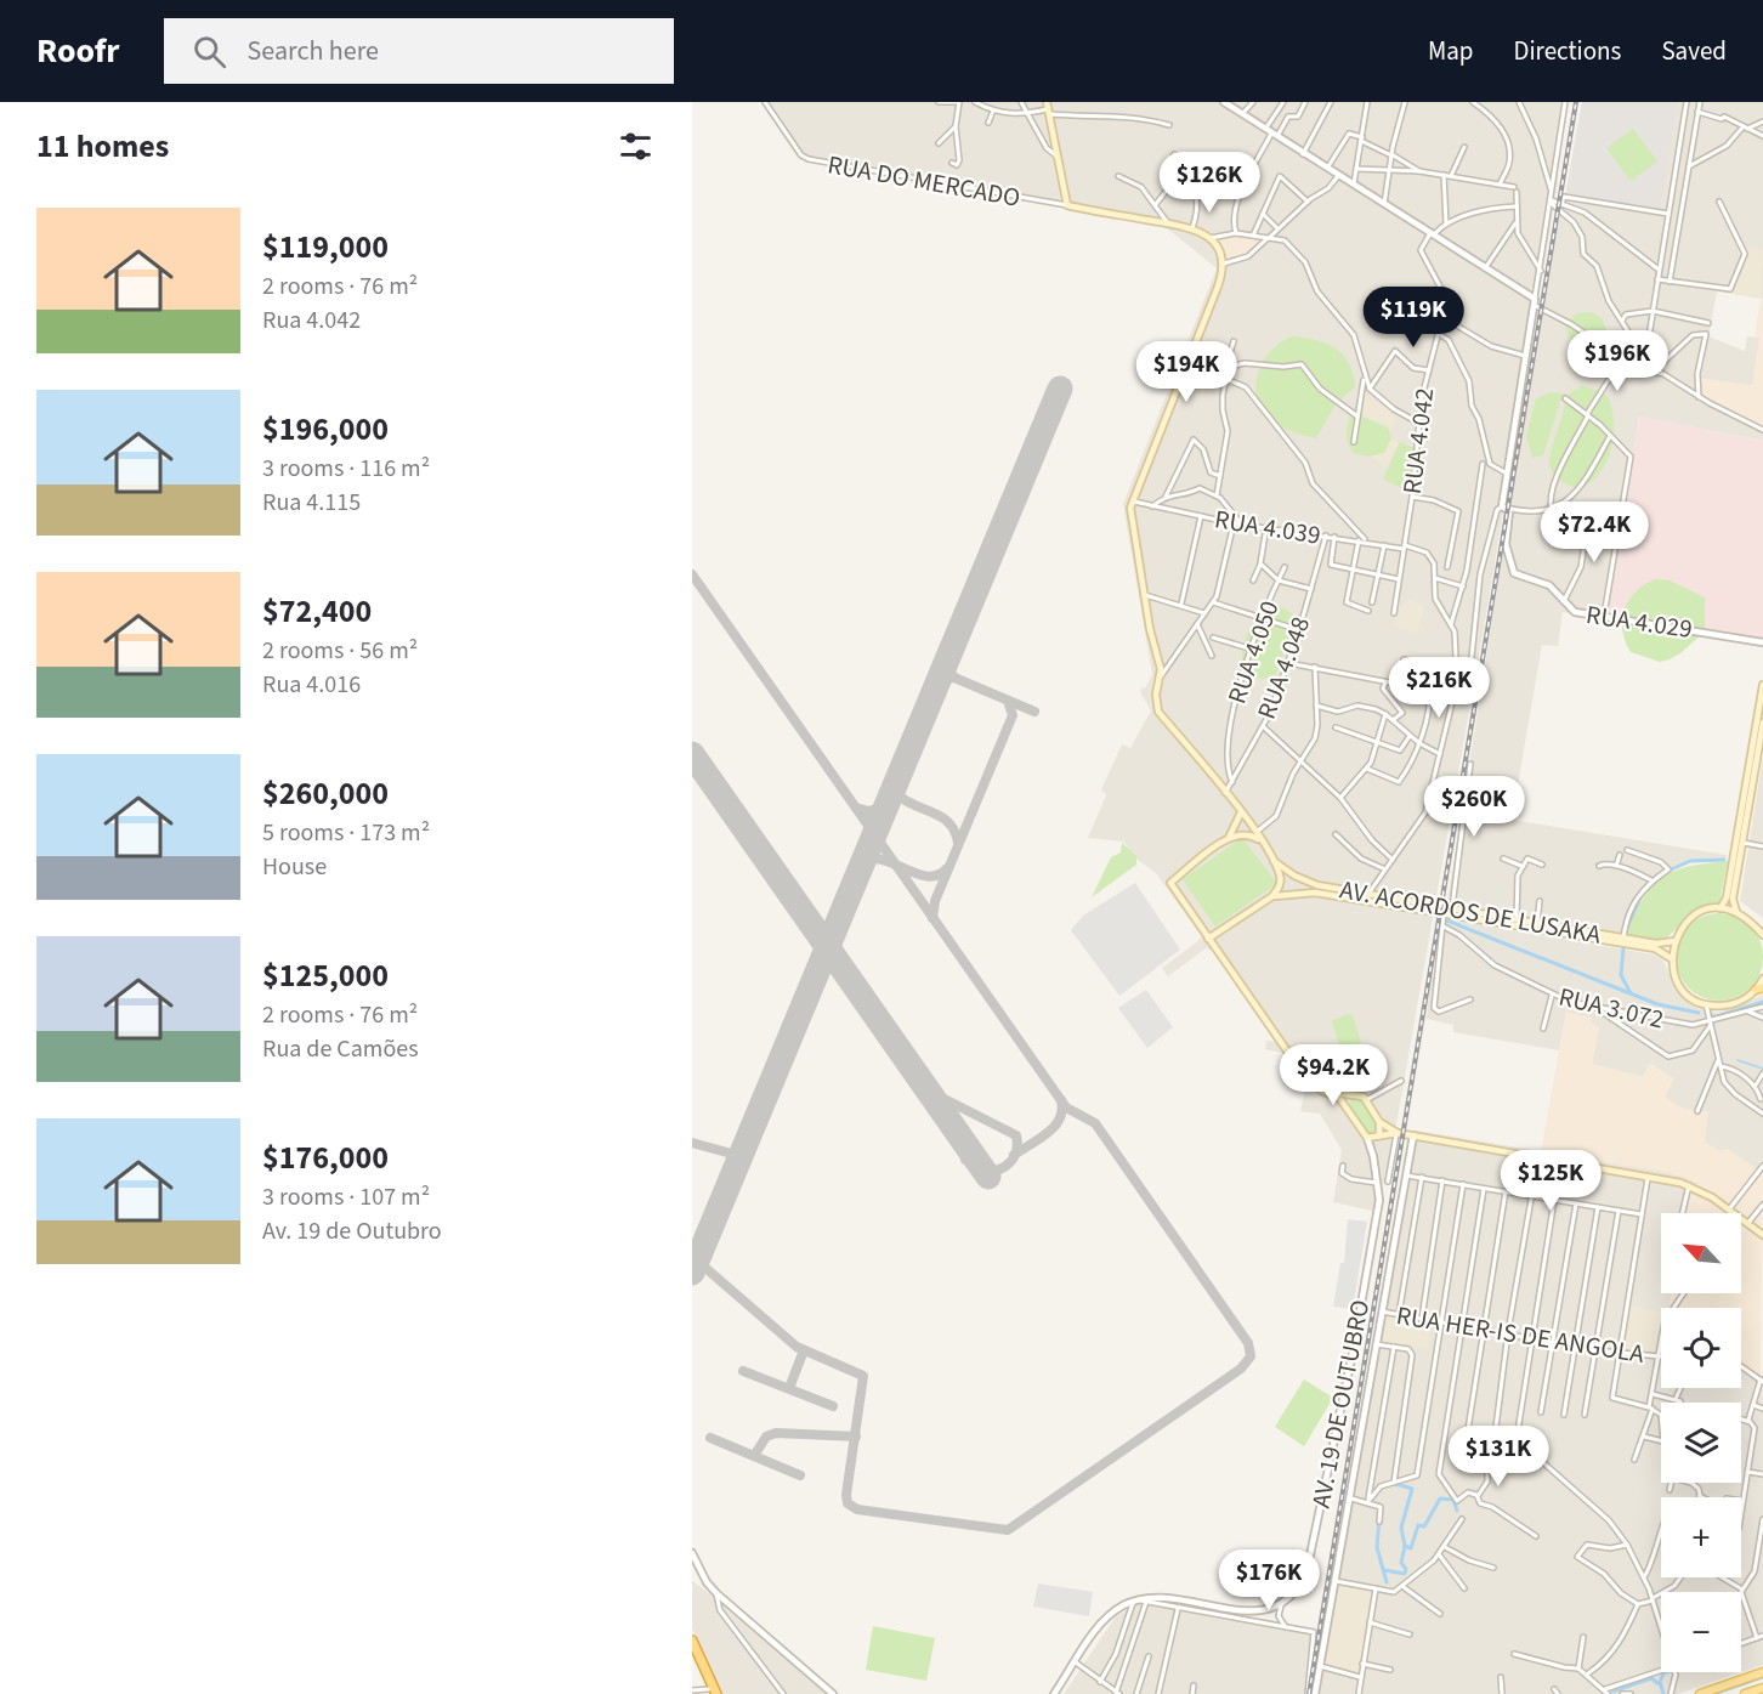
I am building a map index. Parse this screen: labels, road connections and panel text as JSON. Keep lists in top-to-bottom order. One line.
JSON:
{"streets":{"main road":["AV. ACORDOS DE LUSAKA"],"street":["RUA DO MERCADO","RUA 4.042","RUA 4.039","RUA 4.029","RUA 4.050","RUA 4.048","RUA 3.072","RUA HER-IS DE ANGOLA","AV. 19 DE OUTUBRO"]},"crossings":[["RUA 4.042","RUA 4.039"],["RUA 4.039","RUA 4.048"],["RUA 4.039","AV. ACORDOS DE LUSAKA"],["RUA 4.050","RUA 4.048"]],"north":"top left","page":{"header":"Roofr","search":"Search here","nav":["Map","Directions","Saved"],"heading":"11 homes","price":["$126K","$119K","$196K","$194K","$72.4K","$216K","$260K","$94.2K","$125K","$131K","$176K"],"list":[{"name":"$119,000","note":"2 rooms · 76 m² · Rua 4.042"},{"name":"$196,000","note":"3 rooms · 116 m² · Rua 4.115"},{"name":"$72,400","note":"2 rooms · 56 m² · Rua 4.016"},{"name":"$260,000","note":"5 rooms · 173 m² · House"},{"name":"$125,000","note":"2 rooms · 76 m² · Rua de Camões"},{"name":"$176,000","note":"3 rooms · 107 m² · Av. 19 de Outubro"}],"map_buttons":["+","−"]}}
